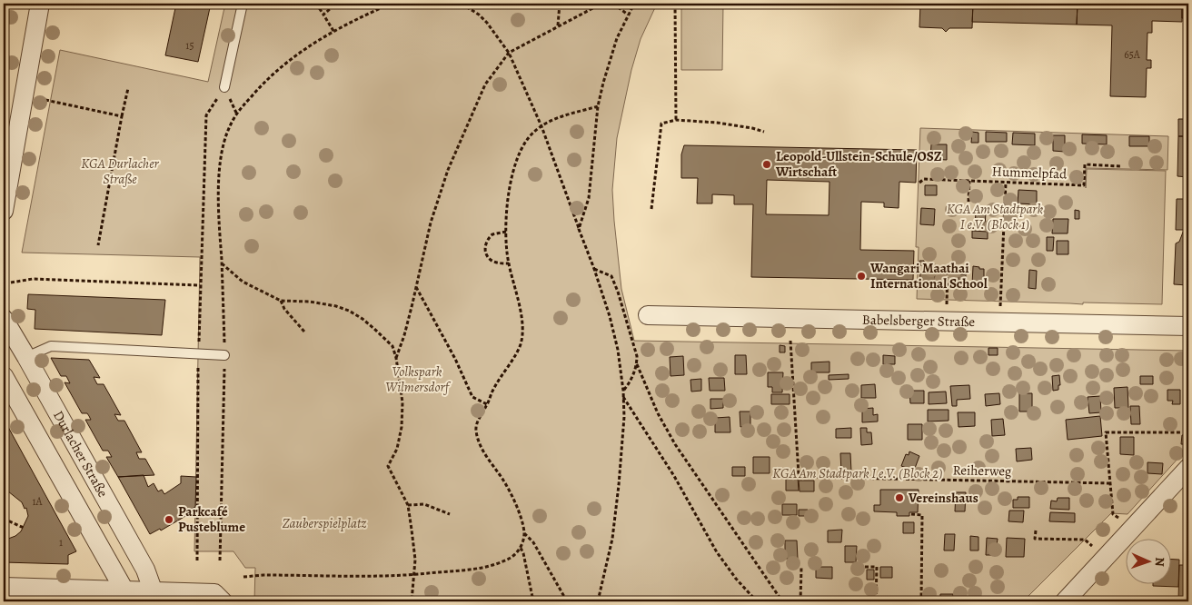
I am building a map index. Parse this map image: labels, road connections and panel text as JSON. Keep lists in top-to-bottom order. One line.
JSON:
{"streets":{"street":["Babelsberger Straße","Durlacher Straße"],"path":["Hummelpfad","Reiherweg"]},"parks":["KGA Durlacher Straße","KGA Am Stadtpark I e.V. (Block 1)","Volkspark Wilmersdorf","KGA Am Stadtpark I e.V. (Block 2)","Zauberspielplatz"],"places":["Leopold-Ullstein-Schule/OSZ Wirtschaft","Wangari Maathai International School","Vereinshaus","Parkcafé Pusteblume"],"house_numbers":["15","65A","1A","1"],"north":"right"}
